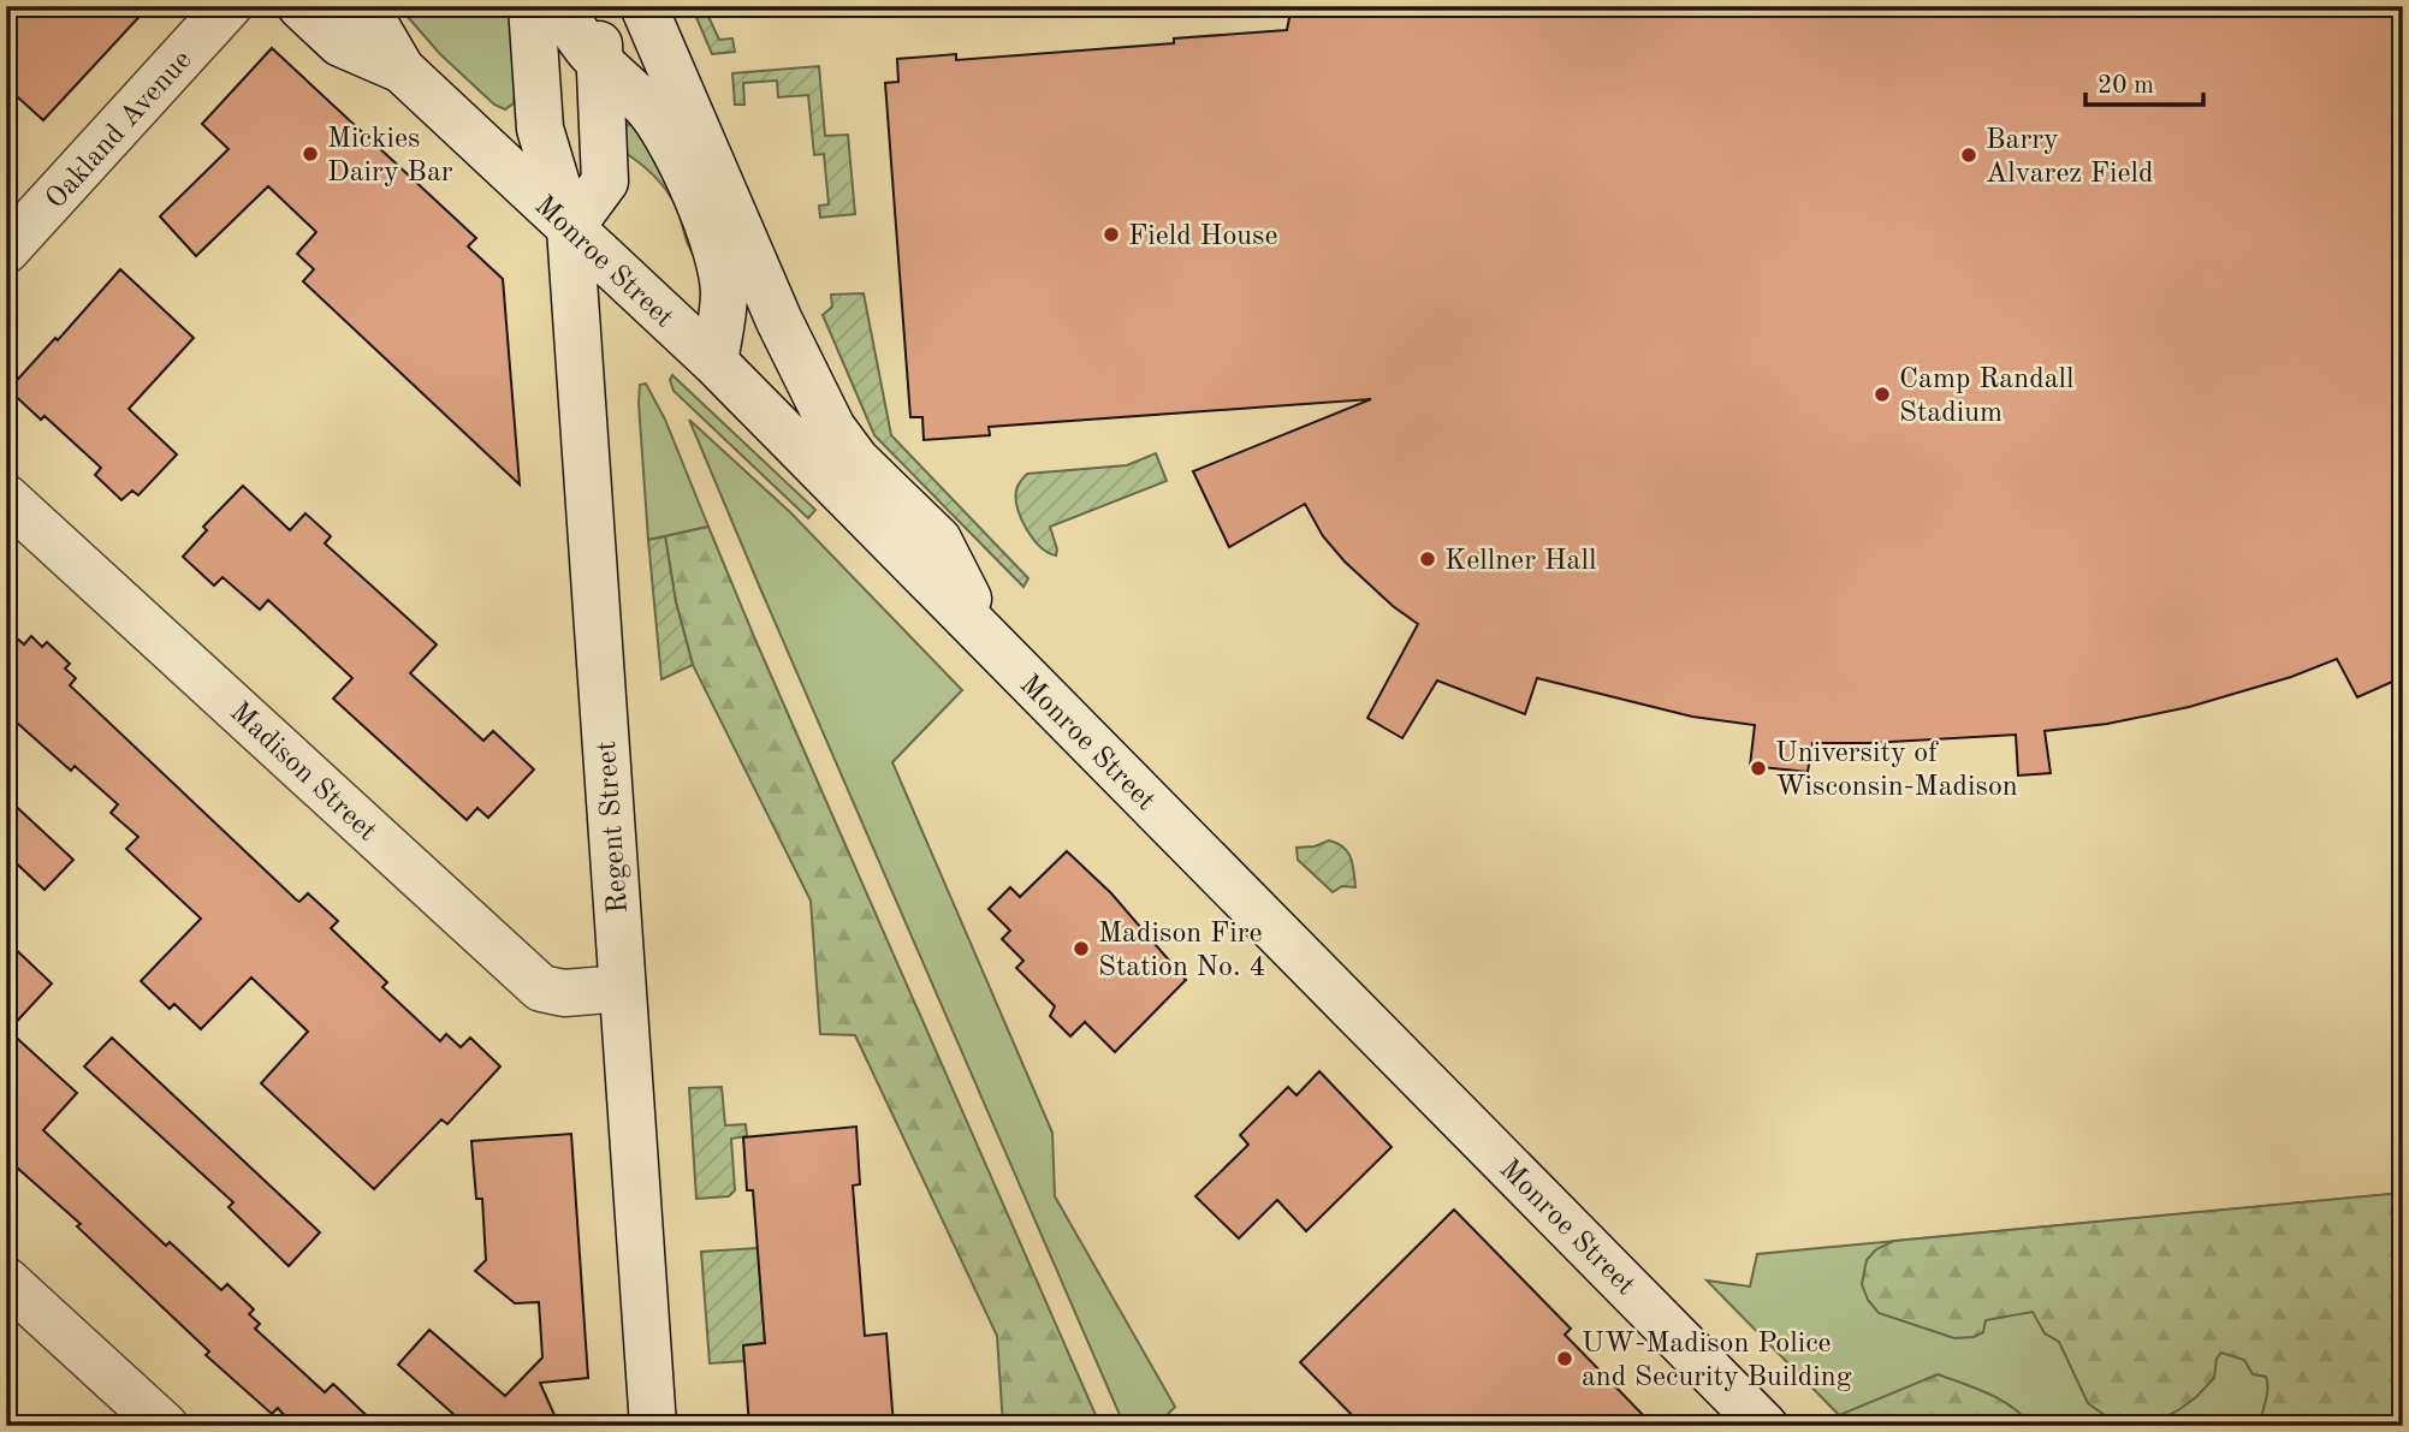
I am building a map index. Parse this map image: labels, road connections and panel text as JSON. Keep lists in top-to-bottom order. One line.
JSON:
{"streets":{"main road":["Oakland Avenue","Monroe Street","Madison Street","Regent Street"]},"crossings":[["Monroe Street","Regent Street"],["Madison Street","Regent Street"]],"places":["Mickies Dairy Bar","Barry Alvarez Field","Field House","Camp Randall Stadium","Kellner Hall","University of Wisconsin-Madison","Madison Fire Station No. 4","UW-Madison Police and Security Building"],"scale_bar":"20 m"}
